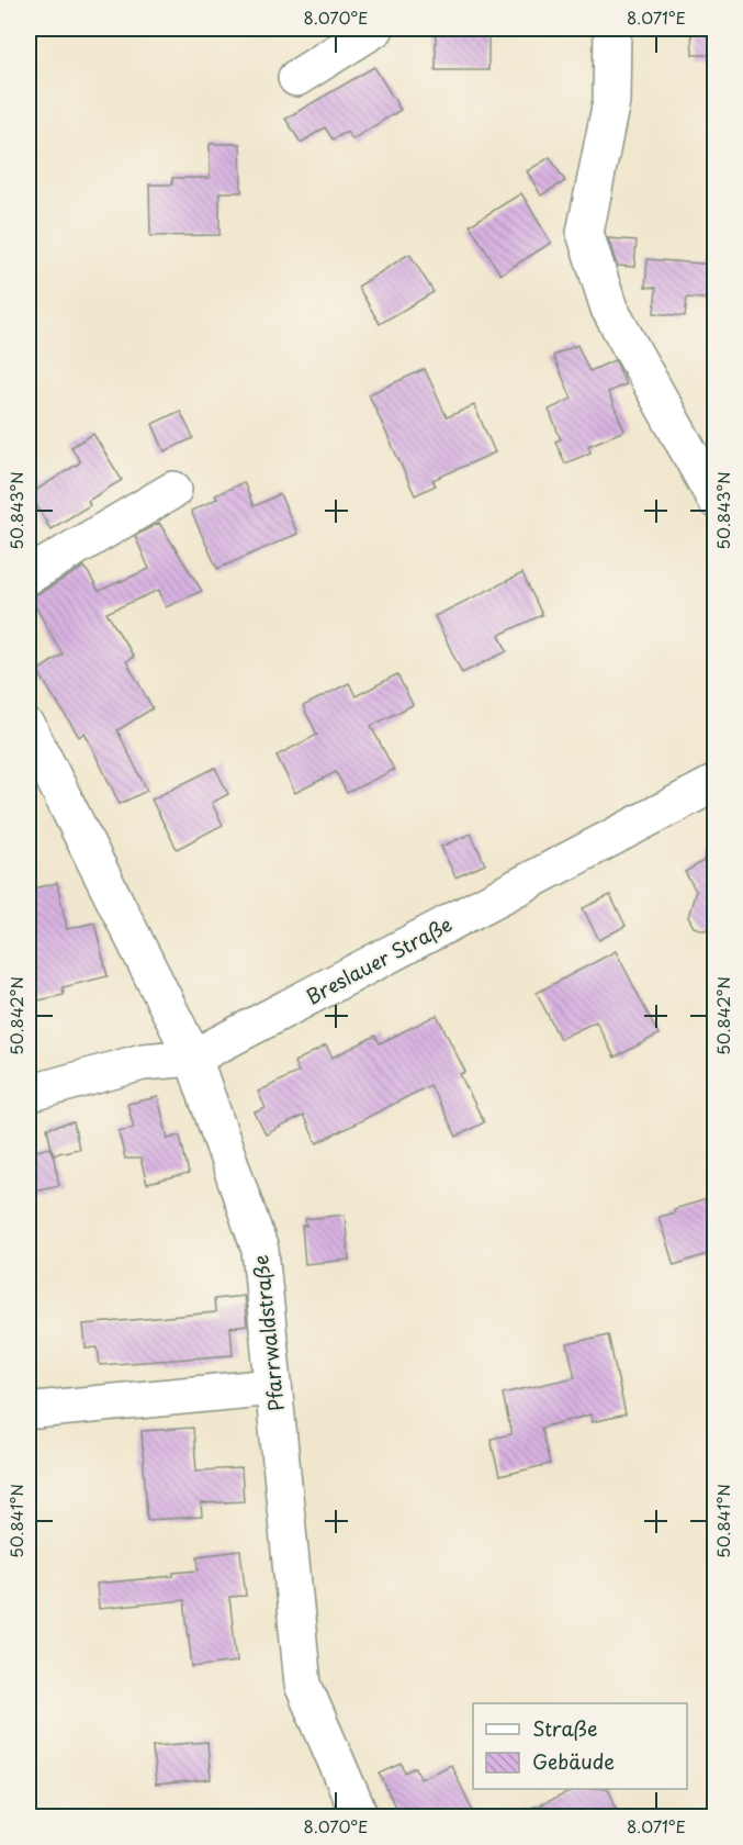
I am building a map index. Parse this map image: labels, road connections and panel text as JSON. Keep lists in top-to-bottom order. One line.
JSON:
{"streets":{"street":["Breslauer Straße","Pfarrwaldstraße"]},"crossings":[["Breslauer Straße","Pfarrwaldstraße"]],"legend":["Straße","Gebäude"],"coordinates":["8.070°E","8.071°E","50.843°N","50.842°N","50.841°N"]}
